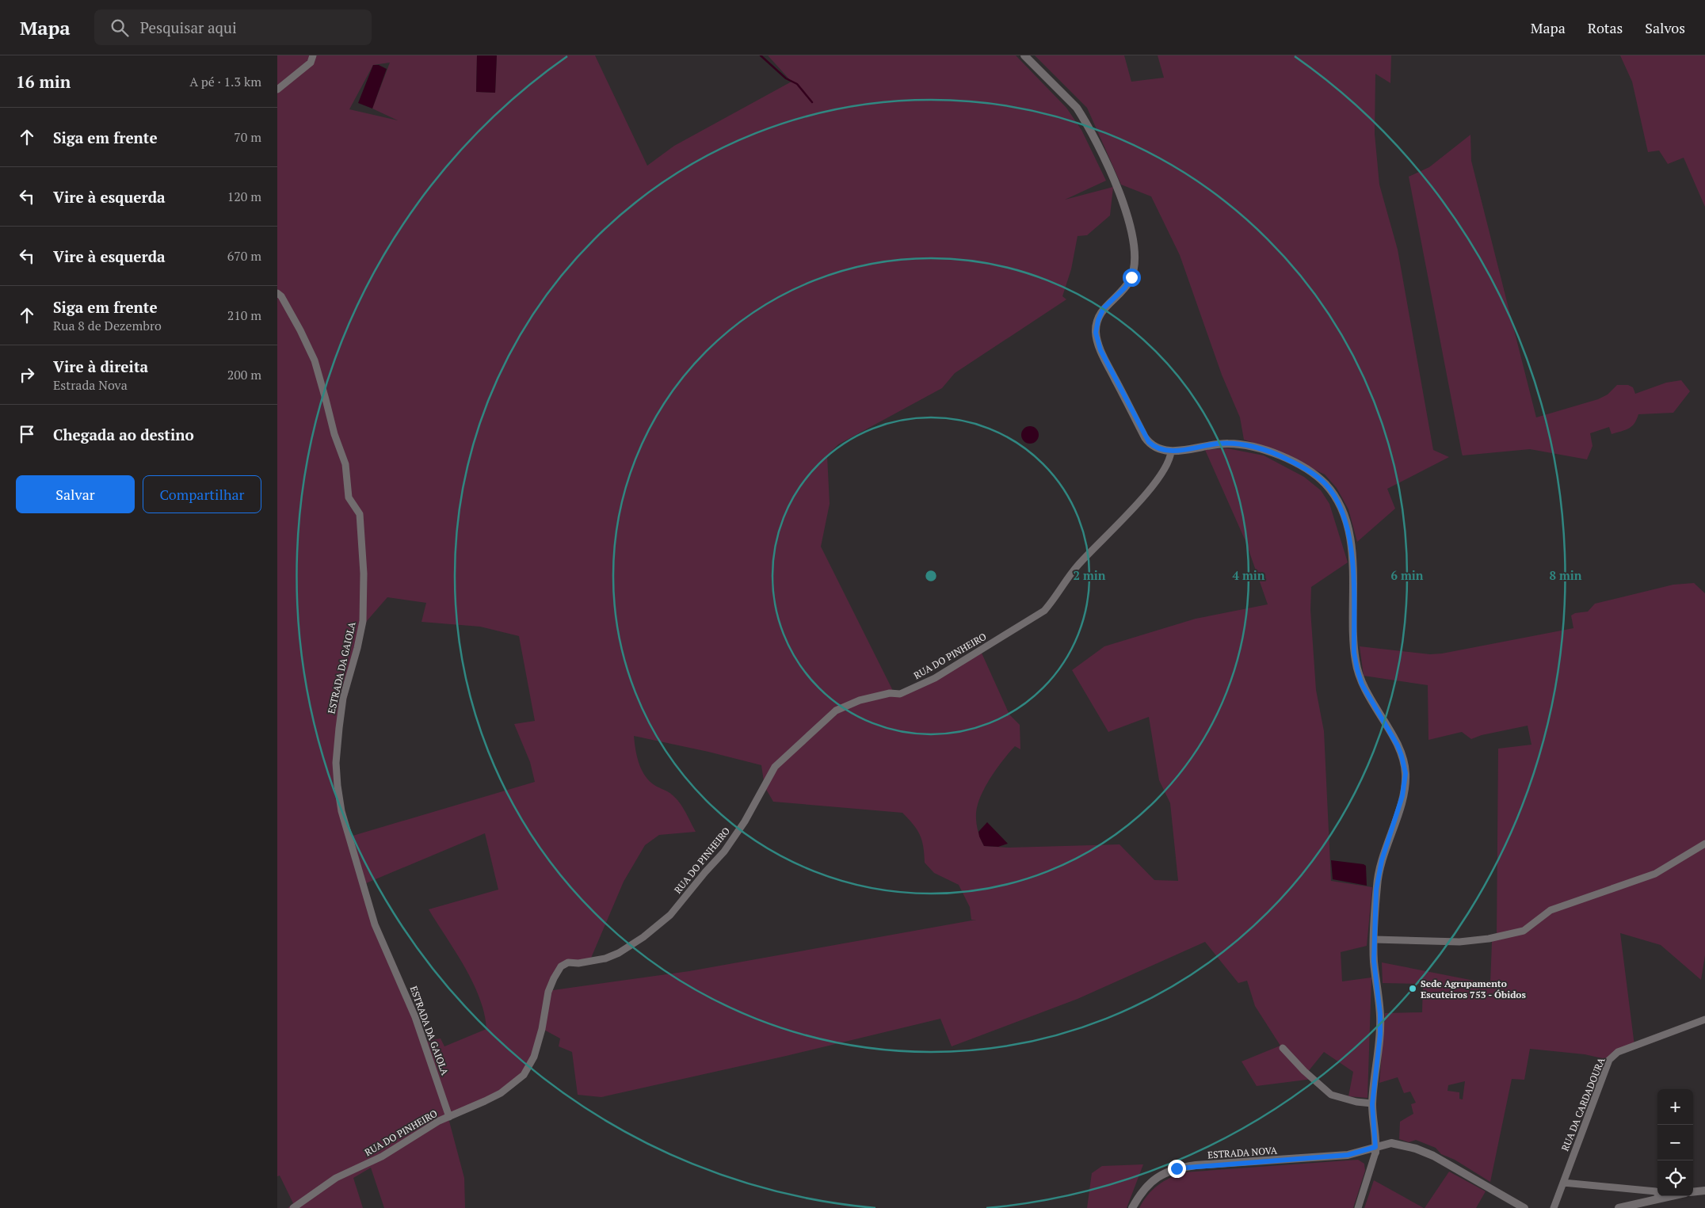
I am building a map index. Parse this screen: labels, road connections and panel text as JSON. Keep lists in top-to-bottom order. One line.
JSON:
{"streets":{"street":["RUA DO PINHEIRO","ESTRADA DA GAIOLA","RUA DA CARDADOURA","ESTRADA NOVA"]},"crossings":[["RUA DO PINHEIRO","ESTRADA DA GAIOLA"]],"places":["Sede Agrupamento Escuteiros 753 - Óbidos"],"page":{"header":"Mapa","search":"Pesquisar aqui","nav":["Mapa","Rotas","Salvos"],"heading":["16 min","A pé · 1.3 km"],"list":[["Siga em frente","70 m"],["Vire à esquerda","120 m"],["Vire à esquerda","670 m"],["Siga em frente","Rua 8 de Dezembro","210 m"],["Vire à direita","Estrada Nova","200 m"],"Chegada ao destino"],"buttons":["Salvar","Compartilhar"],"map_buttons":["+","−"]},"rings":["2 min","4 min","6 min","8 min"]}
